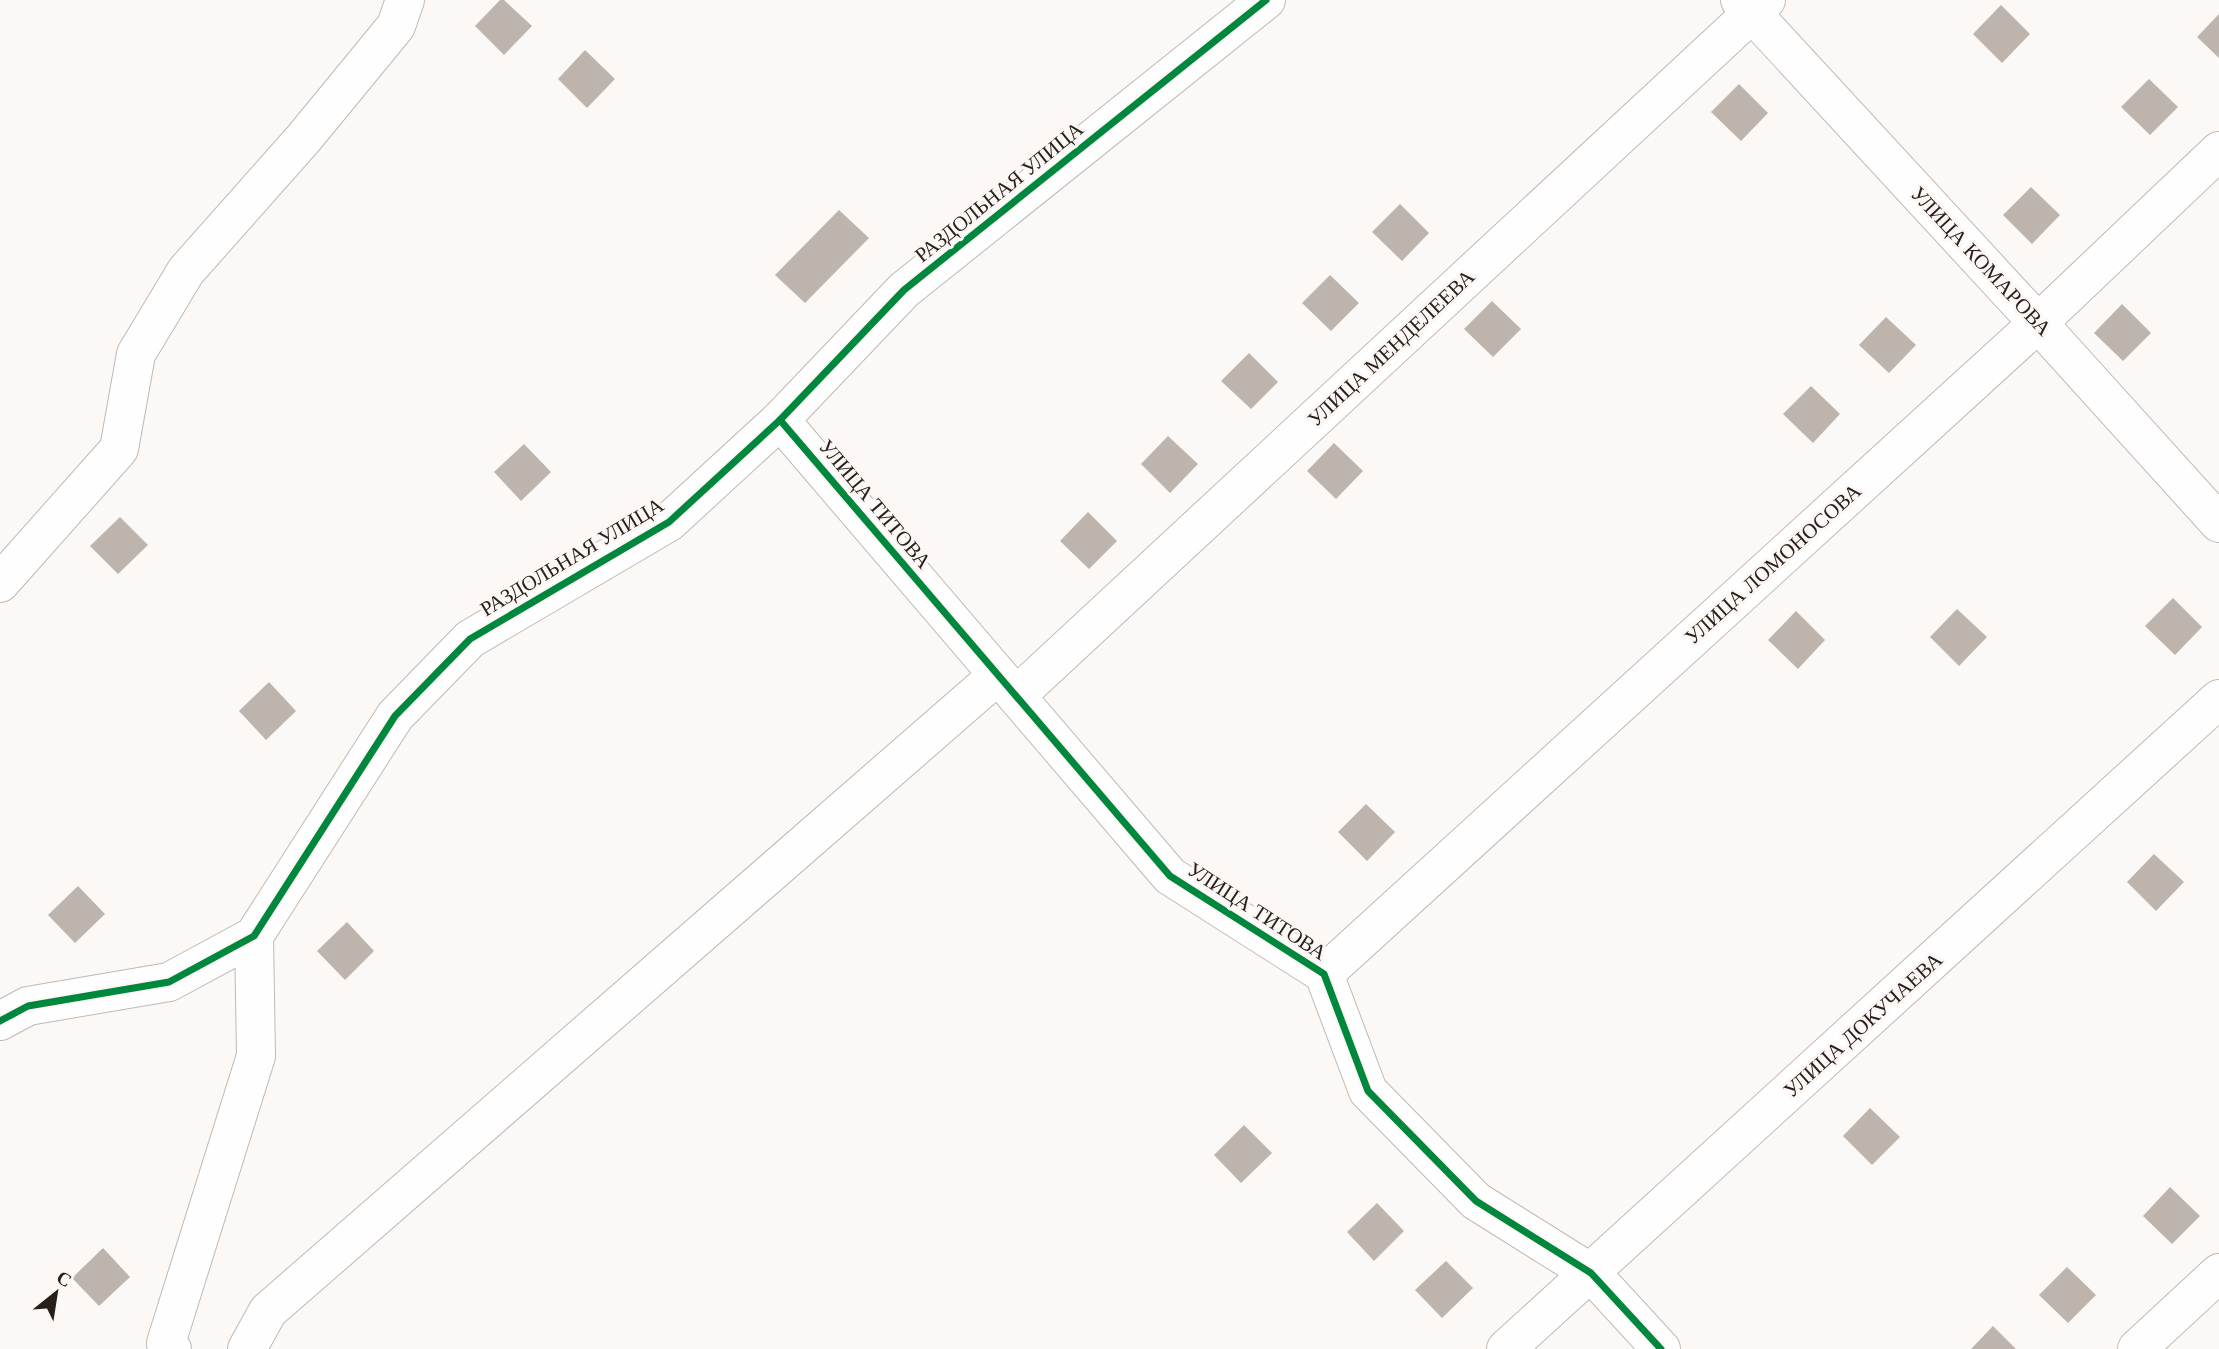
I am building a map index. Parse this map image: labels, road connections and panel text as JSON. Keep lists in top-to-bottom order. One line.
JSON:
{"streets":{"street":["РАЗДОЛЬНАЯ УЛИЦА","УЛИЦА КОМАРОВА","УЛИЦА МЕНДЕЛЕЕВА","УЛИЦА ТИТОВА","УЛИЦА ЛОМОНОСОВА","УЛИЦА ДОКУЧАЕВА"]},"crossings":[["РАЗДОЛЬНАЯ УЛИЦА","УЛИЦА ТИТОВА"],["УЛИЦА КОМАРОВА","УЛИЦА МЕНДЕЛЕЕВА"],["УЛИЦА КОМАРОВА","УЛИЦА ЛОМОНОСОВА"],["УЛИЦА МЕНДЕЛЕЕВА","УЛИЦА ТИТОВА"],["УЛИЦА ТИТОВА","УЛИЦА ЛОМОНОСОВА"],["УЛИЦА ТИТОВА","УЛИЦА ДОКУЧАЕВА"]],"north":"top right"}
